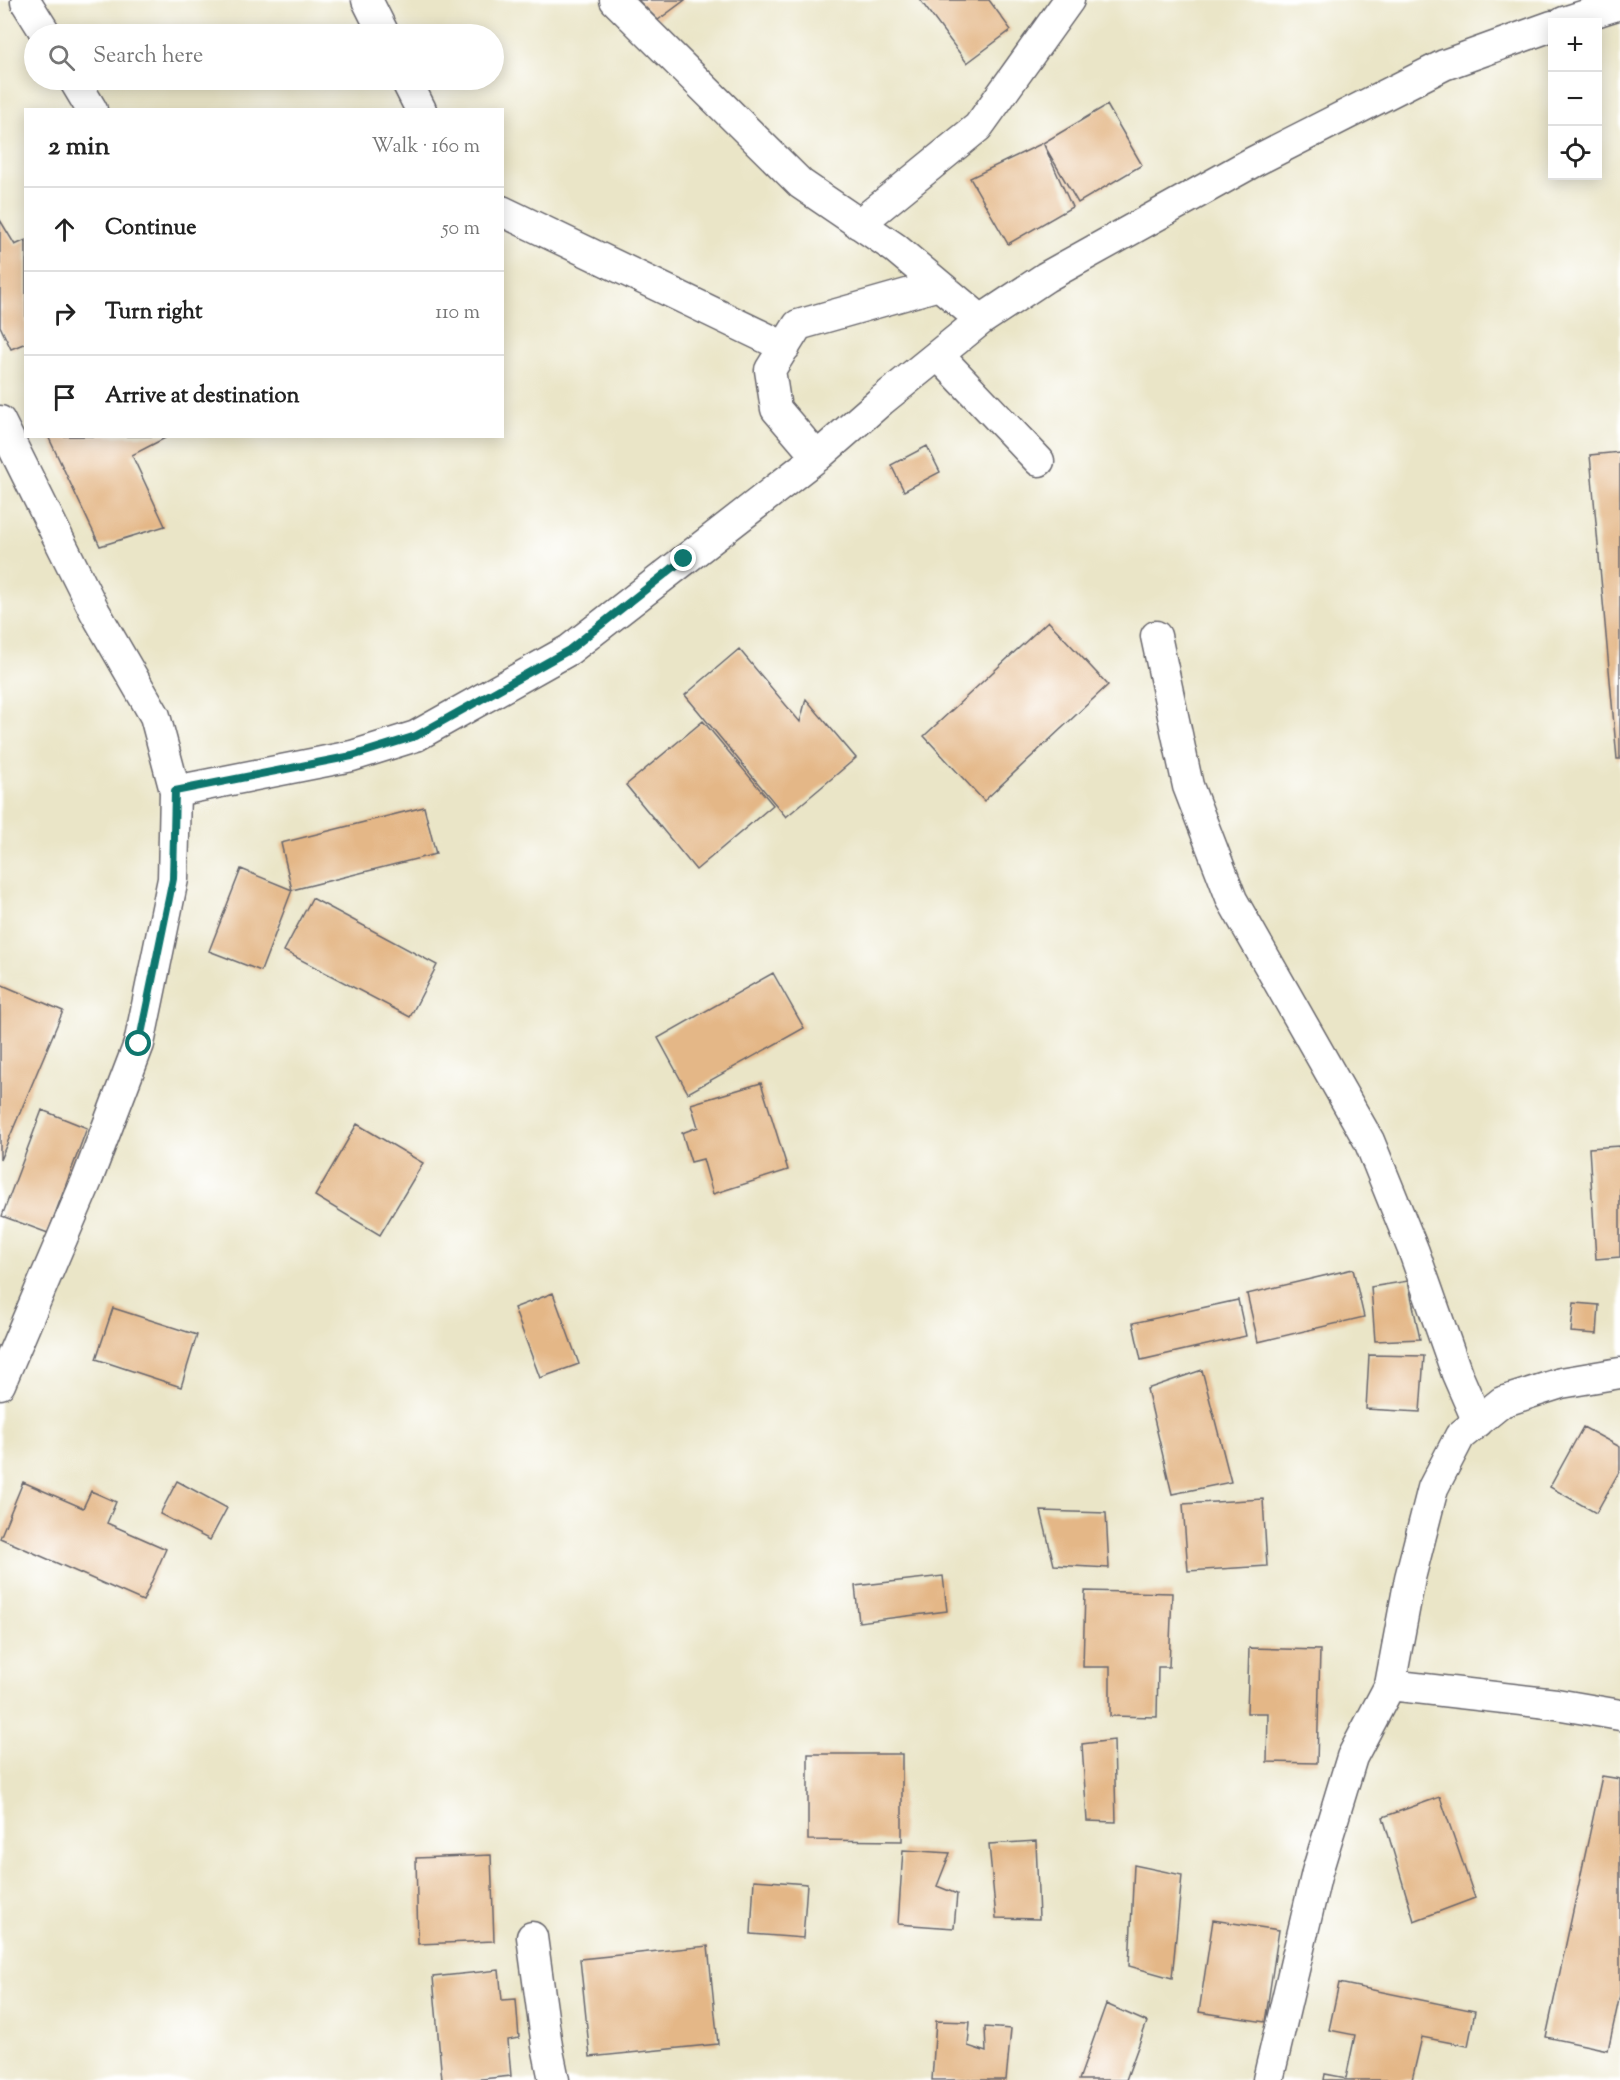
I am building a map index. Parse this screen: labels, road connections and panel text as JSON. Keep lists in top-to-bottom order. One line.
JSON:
{"page":{"map_buttons":["+","−"],"search":"Search here","heading":["2 min","Walk · 160 m"],"list":[["Continue","50 m"],["Turn right","110 m"],"Arrive at destination"]}}
